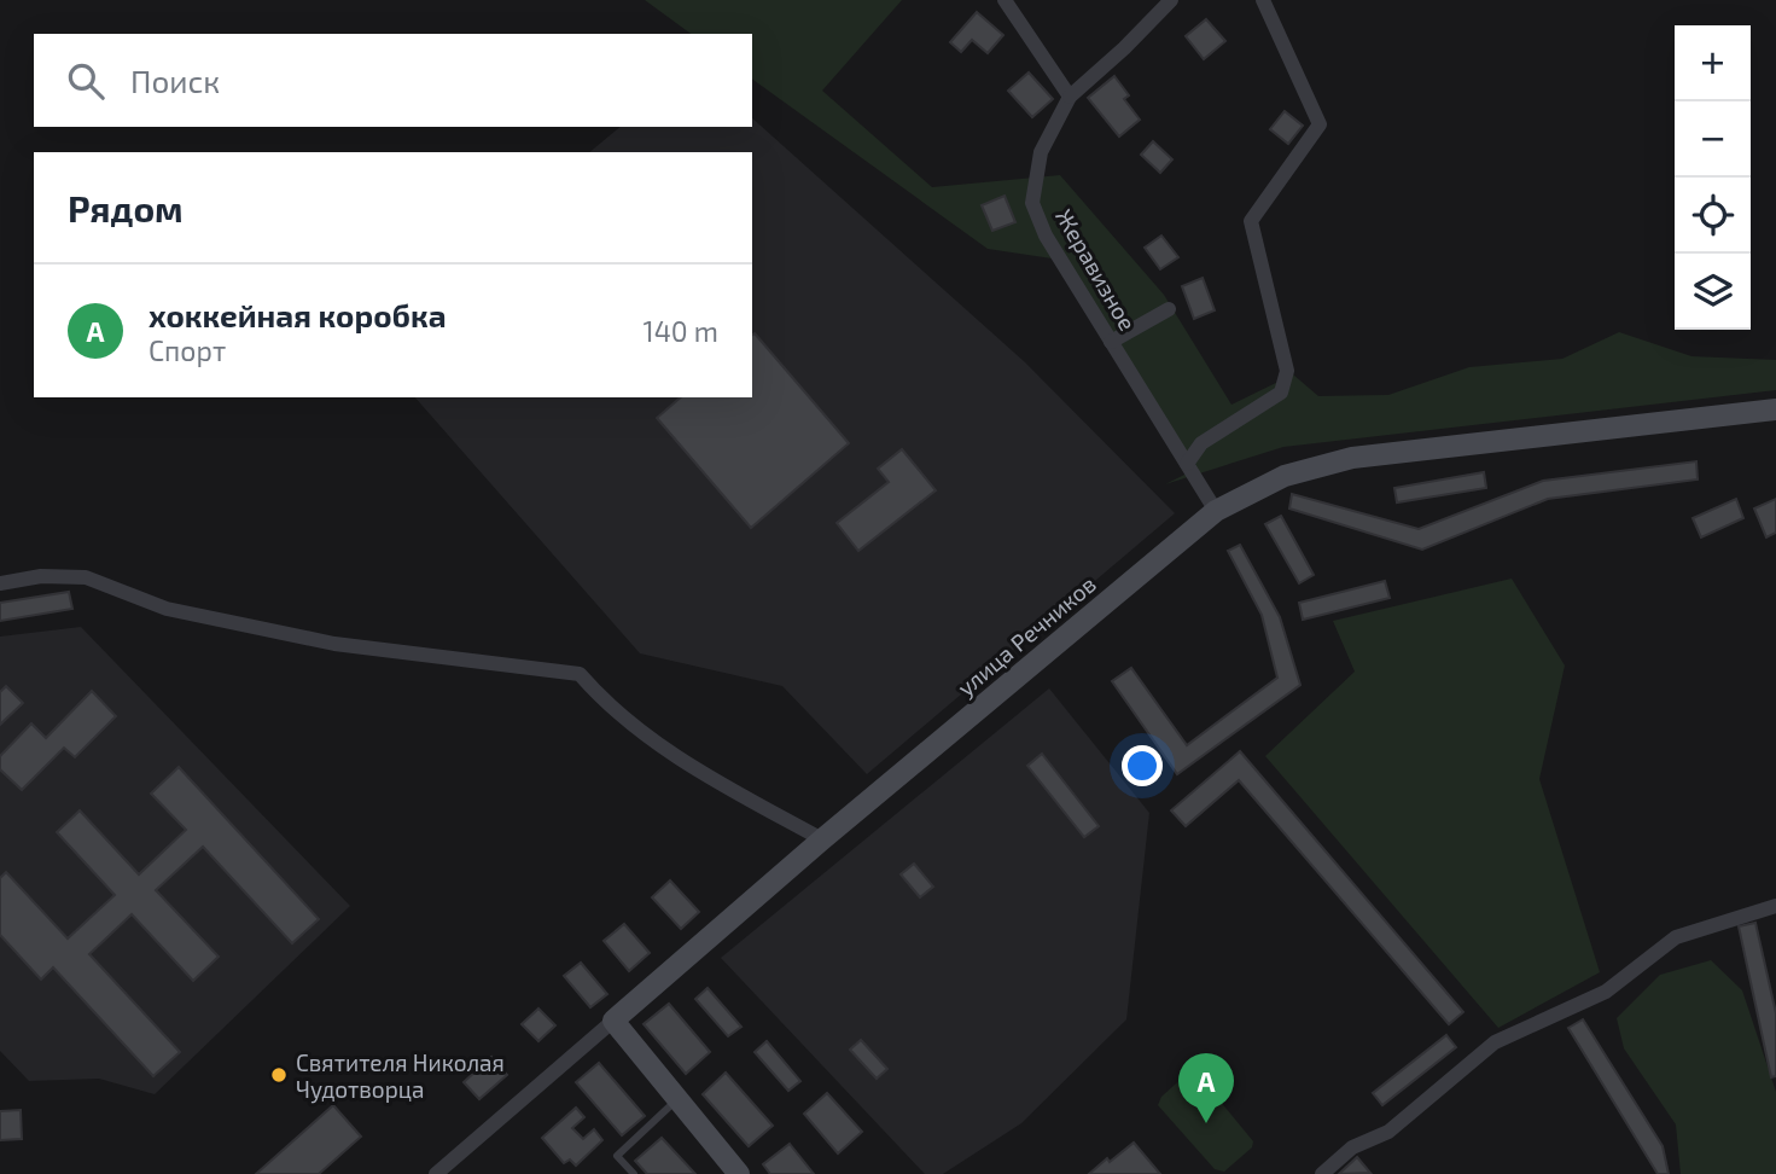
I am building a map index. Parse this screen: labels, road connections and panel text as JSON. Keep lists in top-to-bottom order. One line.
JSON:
{"streets":{"street":["Жеравизное","улица Речников"]},"crossings":[["Жеравизное","улица Речников"]],"places":["Святителя Николая Чудотворца"],"page":{"map_buttons":["+","−"],"search":"Поиск","heading":"Рядом","list":[{"mark":"A","name":"хоккейная коробка","note":"Спорт","value":"140 m"}],"pins":"A"}}
